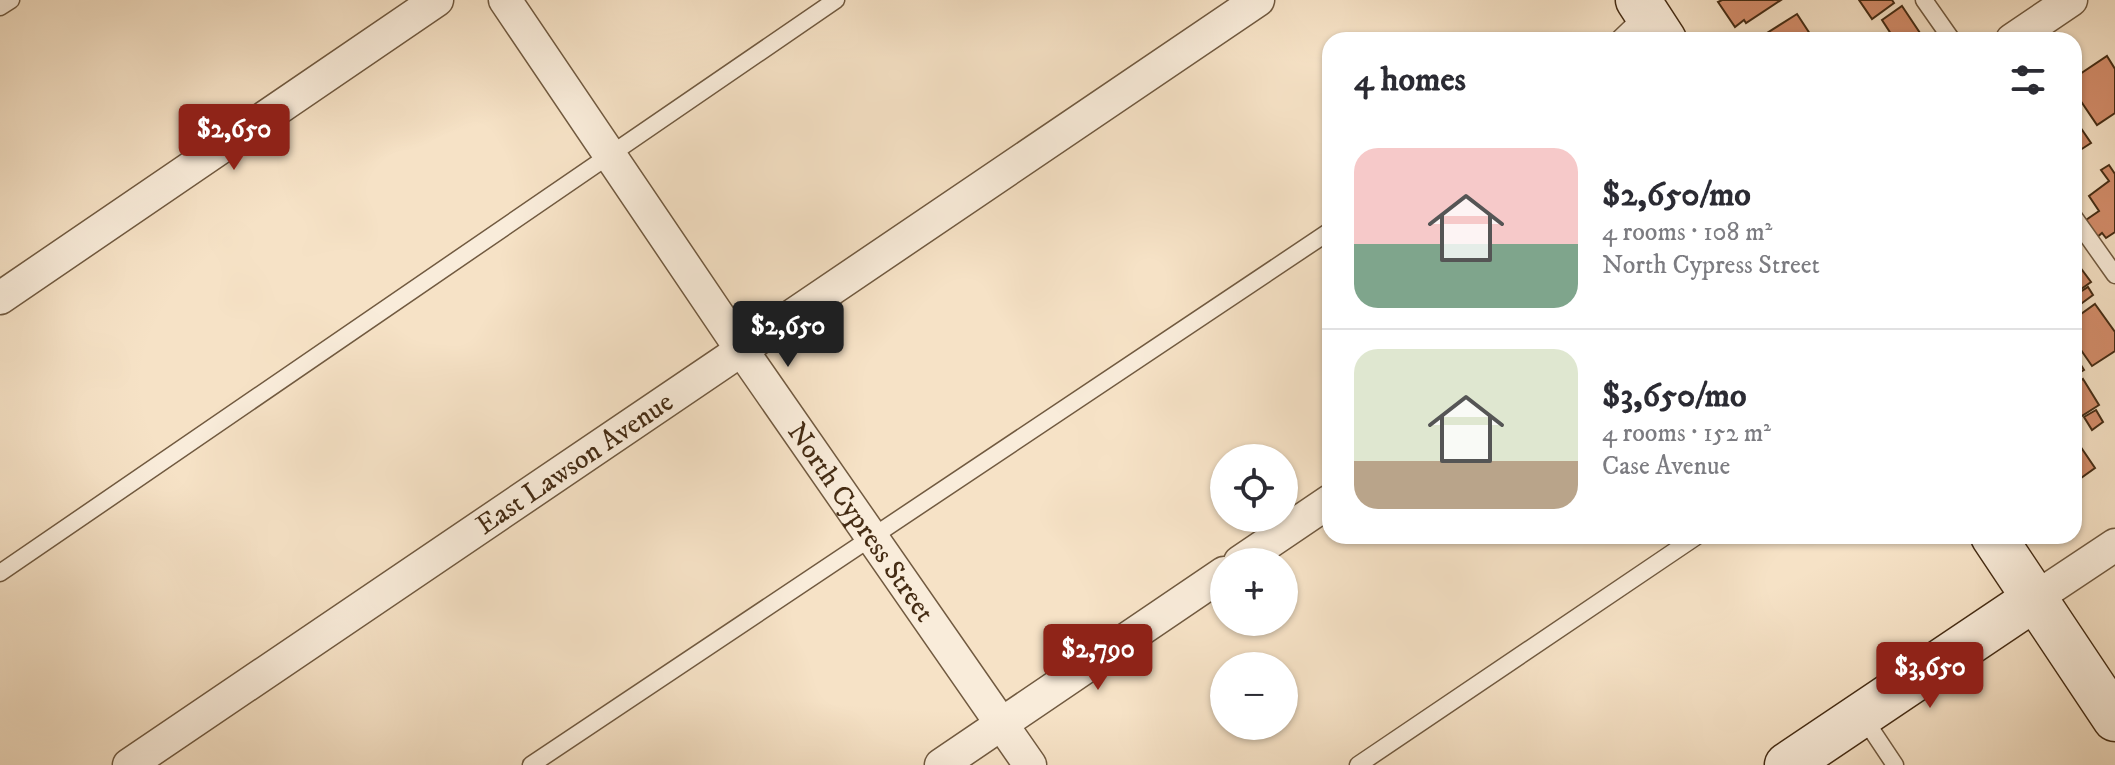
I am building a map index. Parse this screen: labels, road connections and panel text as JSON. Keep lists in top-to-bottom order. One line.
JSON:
{"streets":{"street":["East Lawson Avenue","North Cypress Street"]},"crossings":[["East Lawson Avenue","North Cypress Street"]],"page":{"heading":"4 homes","price":["$2,650","$2,650","$2,790","$3,650"],"list":[{"name":"$2,650/mo","note":"4 rooms · 108 m² · North Cypress Street"},{"name":"$3,650/mo","note":"4 rooms · 152 m² · Case Avenue"}],"map_buttons":["+","−"]}}
